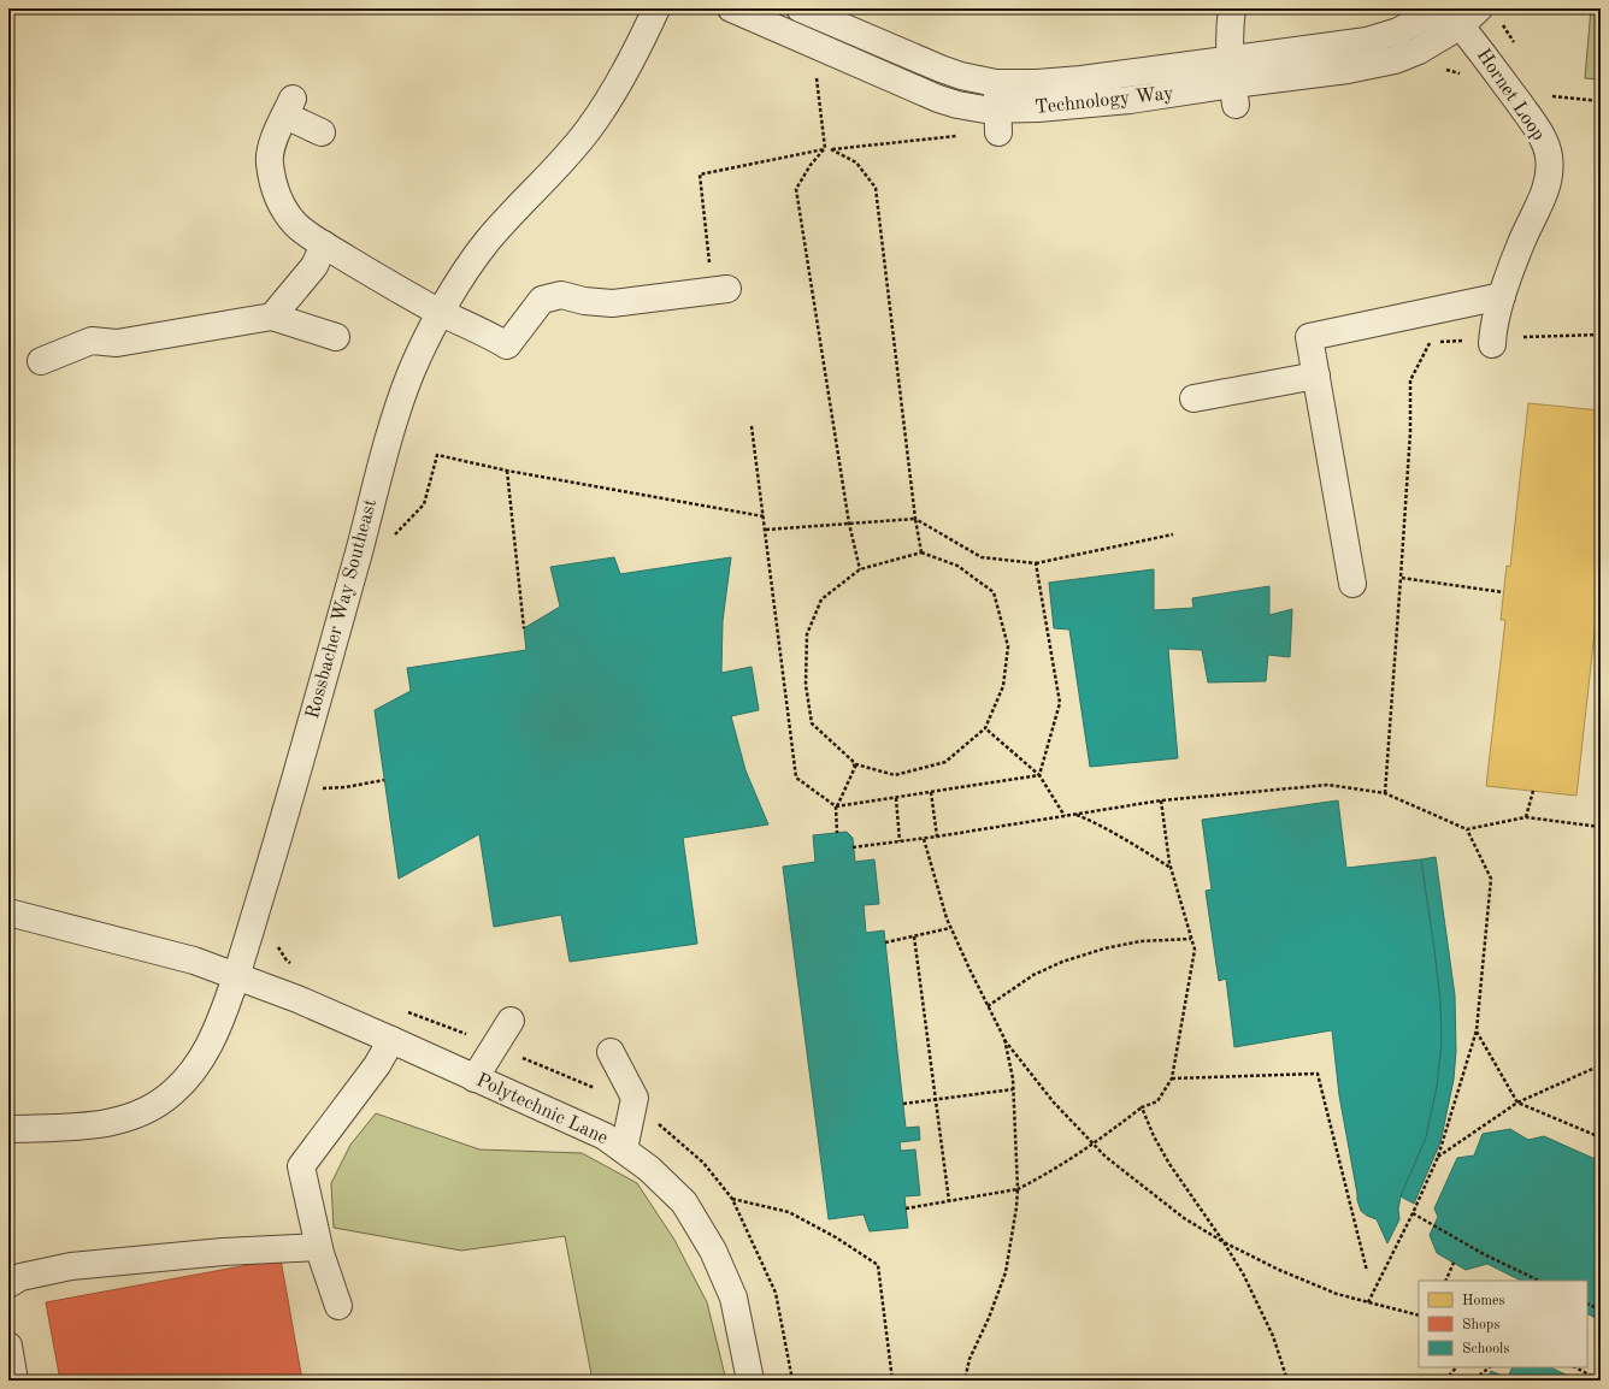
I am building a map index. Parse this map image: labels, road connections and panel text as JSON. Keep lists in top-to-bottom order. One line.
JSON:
{"streets":{"street":["Hornet Loop","Technology Way","Rossbacher Way Southeast","Polytechnic Lane"]},"crossings":[["Hornet Loop","Technology Way"],["Rossbacher Way Southeast","Polytechnic Lane"]],"legend":["Homes","Shops","Schools"]}
